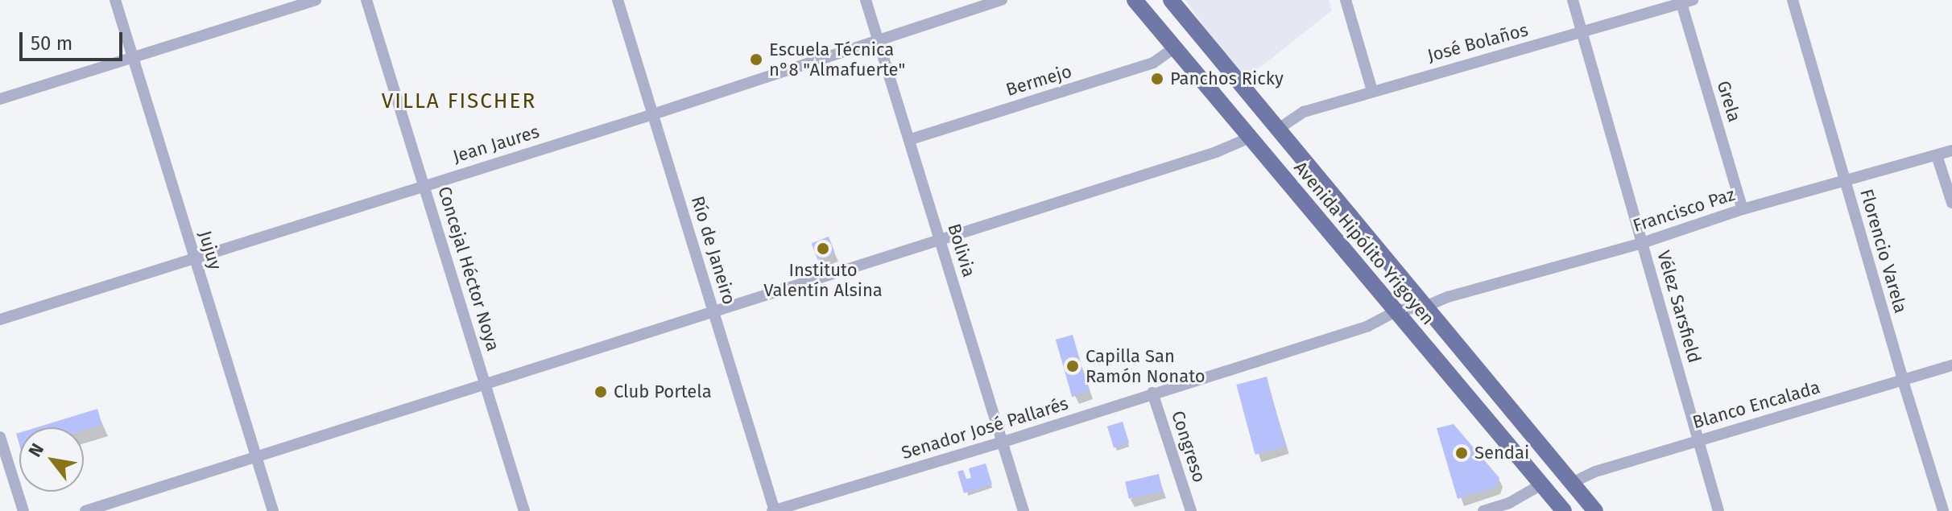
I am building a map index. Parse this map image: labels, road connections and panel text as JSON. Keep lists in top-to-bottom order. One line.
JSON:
{"streets":{"main road":["Avenida Hipólito Yrigoyen"],"street":["José Bolaños","Bermejo","Grela","Jean Jaures","Francisco Paz","Jujuy","Río de Janeiro","Bolivia","Florencio Varela","Concejal Héctor Noya","Vélez Sarsfield","Blanco Encalada","Senador José Pallarés","Congreso"]},"crossings":[["José Bolaños","Grela"],["José Bolaños","Avenida Hipólito Yrigoyen"],["José Bolaños","Vélez Sarsfield"],["Bermejo","Avenida Hipólito Yrigoyen"],["Bermejo","Bolivia"],["Grela","Francisco Paz"],["Jean Jaures","Jujuy"],["Jean Jaures","Río de Janeiro"],["Jean Jaures","Bolivia"],["Jean Jaures","Concejal Héctor Noya"],["Francisco Paz","Avenida Hipólito Yrigoyen"],["Francisco Paz","Florencio Varela"],["Francisco Paz","Vélez Sarsfield"],["Francisco Paz","Senador José Pallarés"],["Avenida Hipólito Yrigoyen","Blanco Encalada"],["Avenida Hipólito Yrigoyen","Senador José Pallarés"],["Río de Janeiro","Senador José Pallarés"],["Bolivia","Senador José Pallarés"],["Florencio Varela","Blanco Encalada"],["Vélez Sarsfield","Blanco Encalada"],["Senador José Pallarés","Congreso"]],"districts":["VILLA FISCHER"],"places":["Escuela Técnica n°8 \"Almafuerte\"","Panchos Ricky","Instituto Valentín Alsina","Capilla San Ramón Nonato","Club Portela","Sendai"],"scale_bar":"50 m","north":"top left"}
